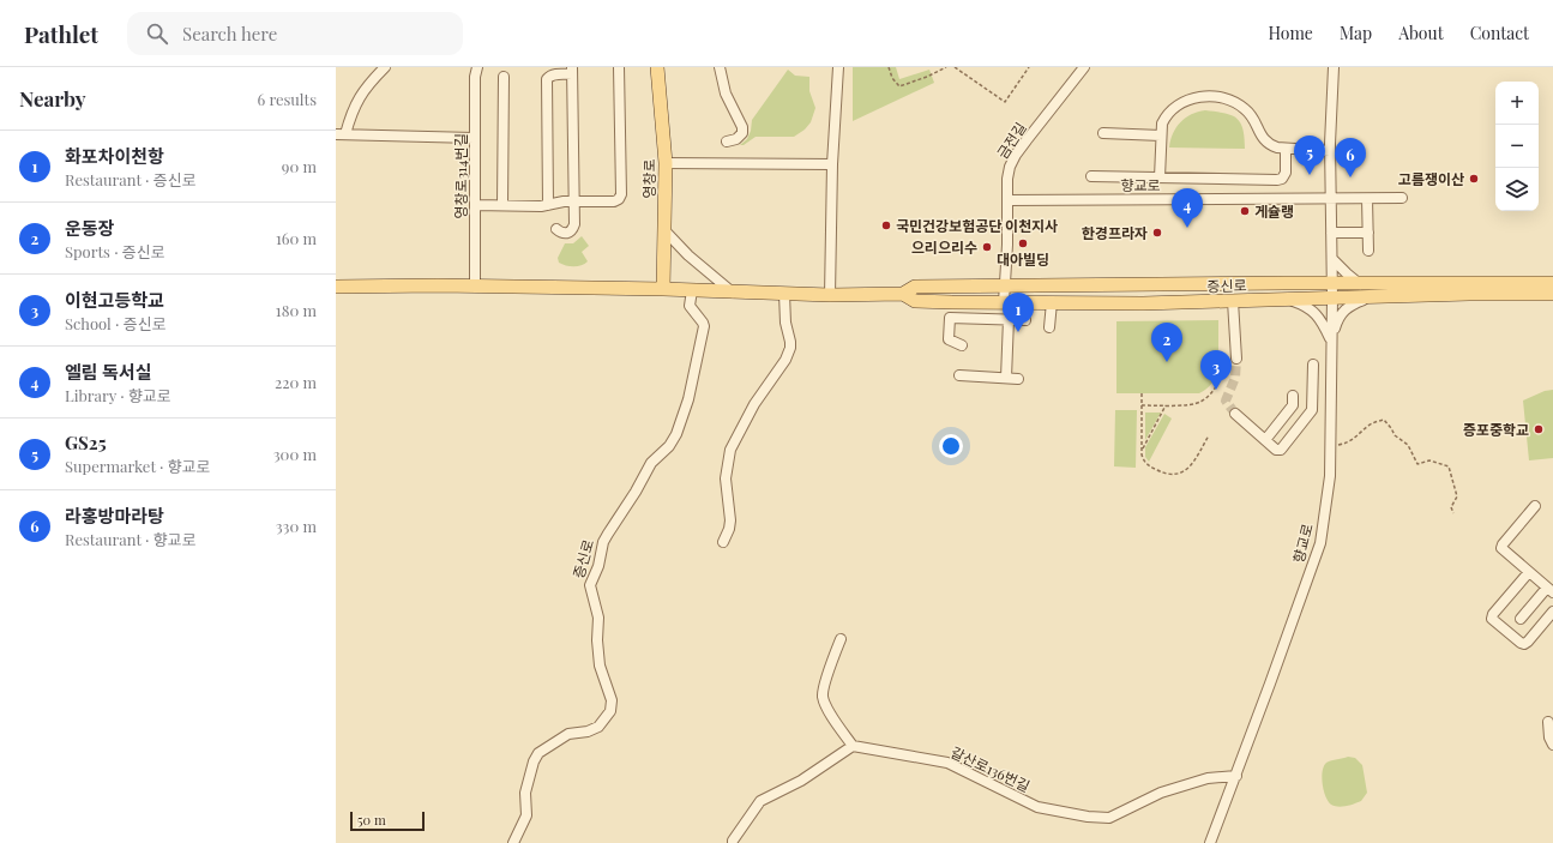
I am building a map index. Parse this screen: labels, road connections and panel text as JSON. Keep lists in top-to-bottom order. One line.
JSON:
{"streets":{"main road":["영창로","증신로"],"street":["금전길","영창로314번길","향교로","갈산로136번길"]},"crossings":[["금전길","향교로"],["금전길","증신로"],["영창로314번길","증신로"],["영창로","증신로"],["향교로","증신로"],["향교로","갈산로136번길"]],"places":["고름쟁이산","게슐랭","국민건강보험공단 이천지사","한경프라자","대아빌딩","으리으리수","증포중학교"],"scale_bar":"50 m","page":{"header":"Pathlet","search":"Search here","nav":["Home","Map","About","Contact"],"heading":["Nearby","6 results"],"map_buttons":["+","−"],"list":[{"mark":"1","name":"화포차이천항","note":"Restaurant · 증신로","value":"90 m"},{"mark":"2","name":"운동장","note":"Sports · 증신로","value":"160 m"},{"mark":"3","name":"이현고등학교","note":"School · 증신로","value":"180 m"},{"mark":"4","name":"엘림 독서실","note":"Library · 향교로","value":"220 m"},{"mark":"5","name":"GS25","note":"Supermarket · 향교로","value":"300 m"},{"mark":"6","name":"라홍방마라탕","note":"Restaurant · 향교로","value":"330 m"}],"pins":["5","6","4","1","2","3"],"scale":"50 m"}}
